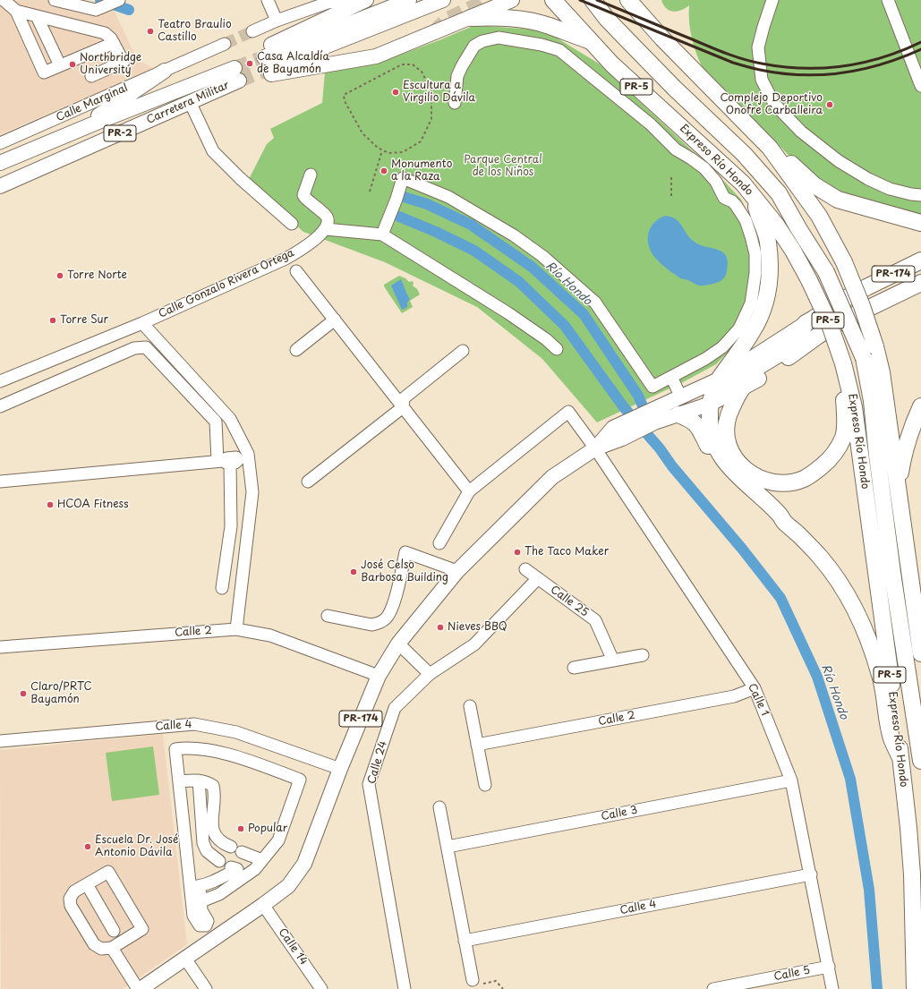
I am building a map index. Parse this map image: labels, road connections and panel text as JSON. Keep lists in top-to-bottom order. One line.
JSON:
{"streets":{"highway":["PR-5","Expreso Río Hondo","PR-174"],"main road":["Carretera Militar","PR-2"],"street":["Calle Marginal","Calle Gonzalo Rivera Ortega","Calle 25","Calle 2","Calle 1","Calle 4","Calle 24","Calle 3","Calle 14","Calle 5"]},"crossings":[["PR-174","Calle 2"],["PR-174","Calle 1"],["PR-174","Calle 4"],["PR-174","Calle 14"],["Calle Gonzalo Rivera Ortega","Calle 2"],["Calle 25","Calle 24"],["Calle 2","Calle 1"],["Calle 1","Calle 4"],["Calle 1","Calle 3"],["Calle 1","Calle 5"]],"water":["Río Hondo"],"parks":["Parque Central de los Niños"],"places":["Teatro Braulio Castillo","Casa Alcaldía de Bayamón","Northbridge University","Escultura a Virgilio Dávila","Complejo Deportivo Onofre Carballeira","Monumento a la Raza","Torre Norte","Torre Sur","HCOA Fitness","The Taco Maker","José Celso Barbosa Building","Nieves BBQ","Claro/PRTC Bayamón","Popular","Escuela Dr. José Antonio Dávila"]}
